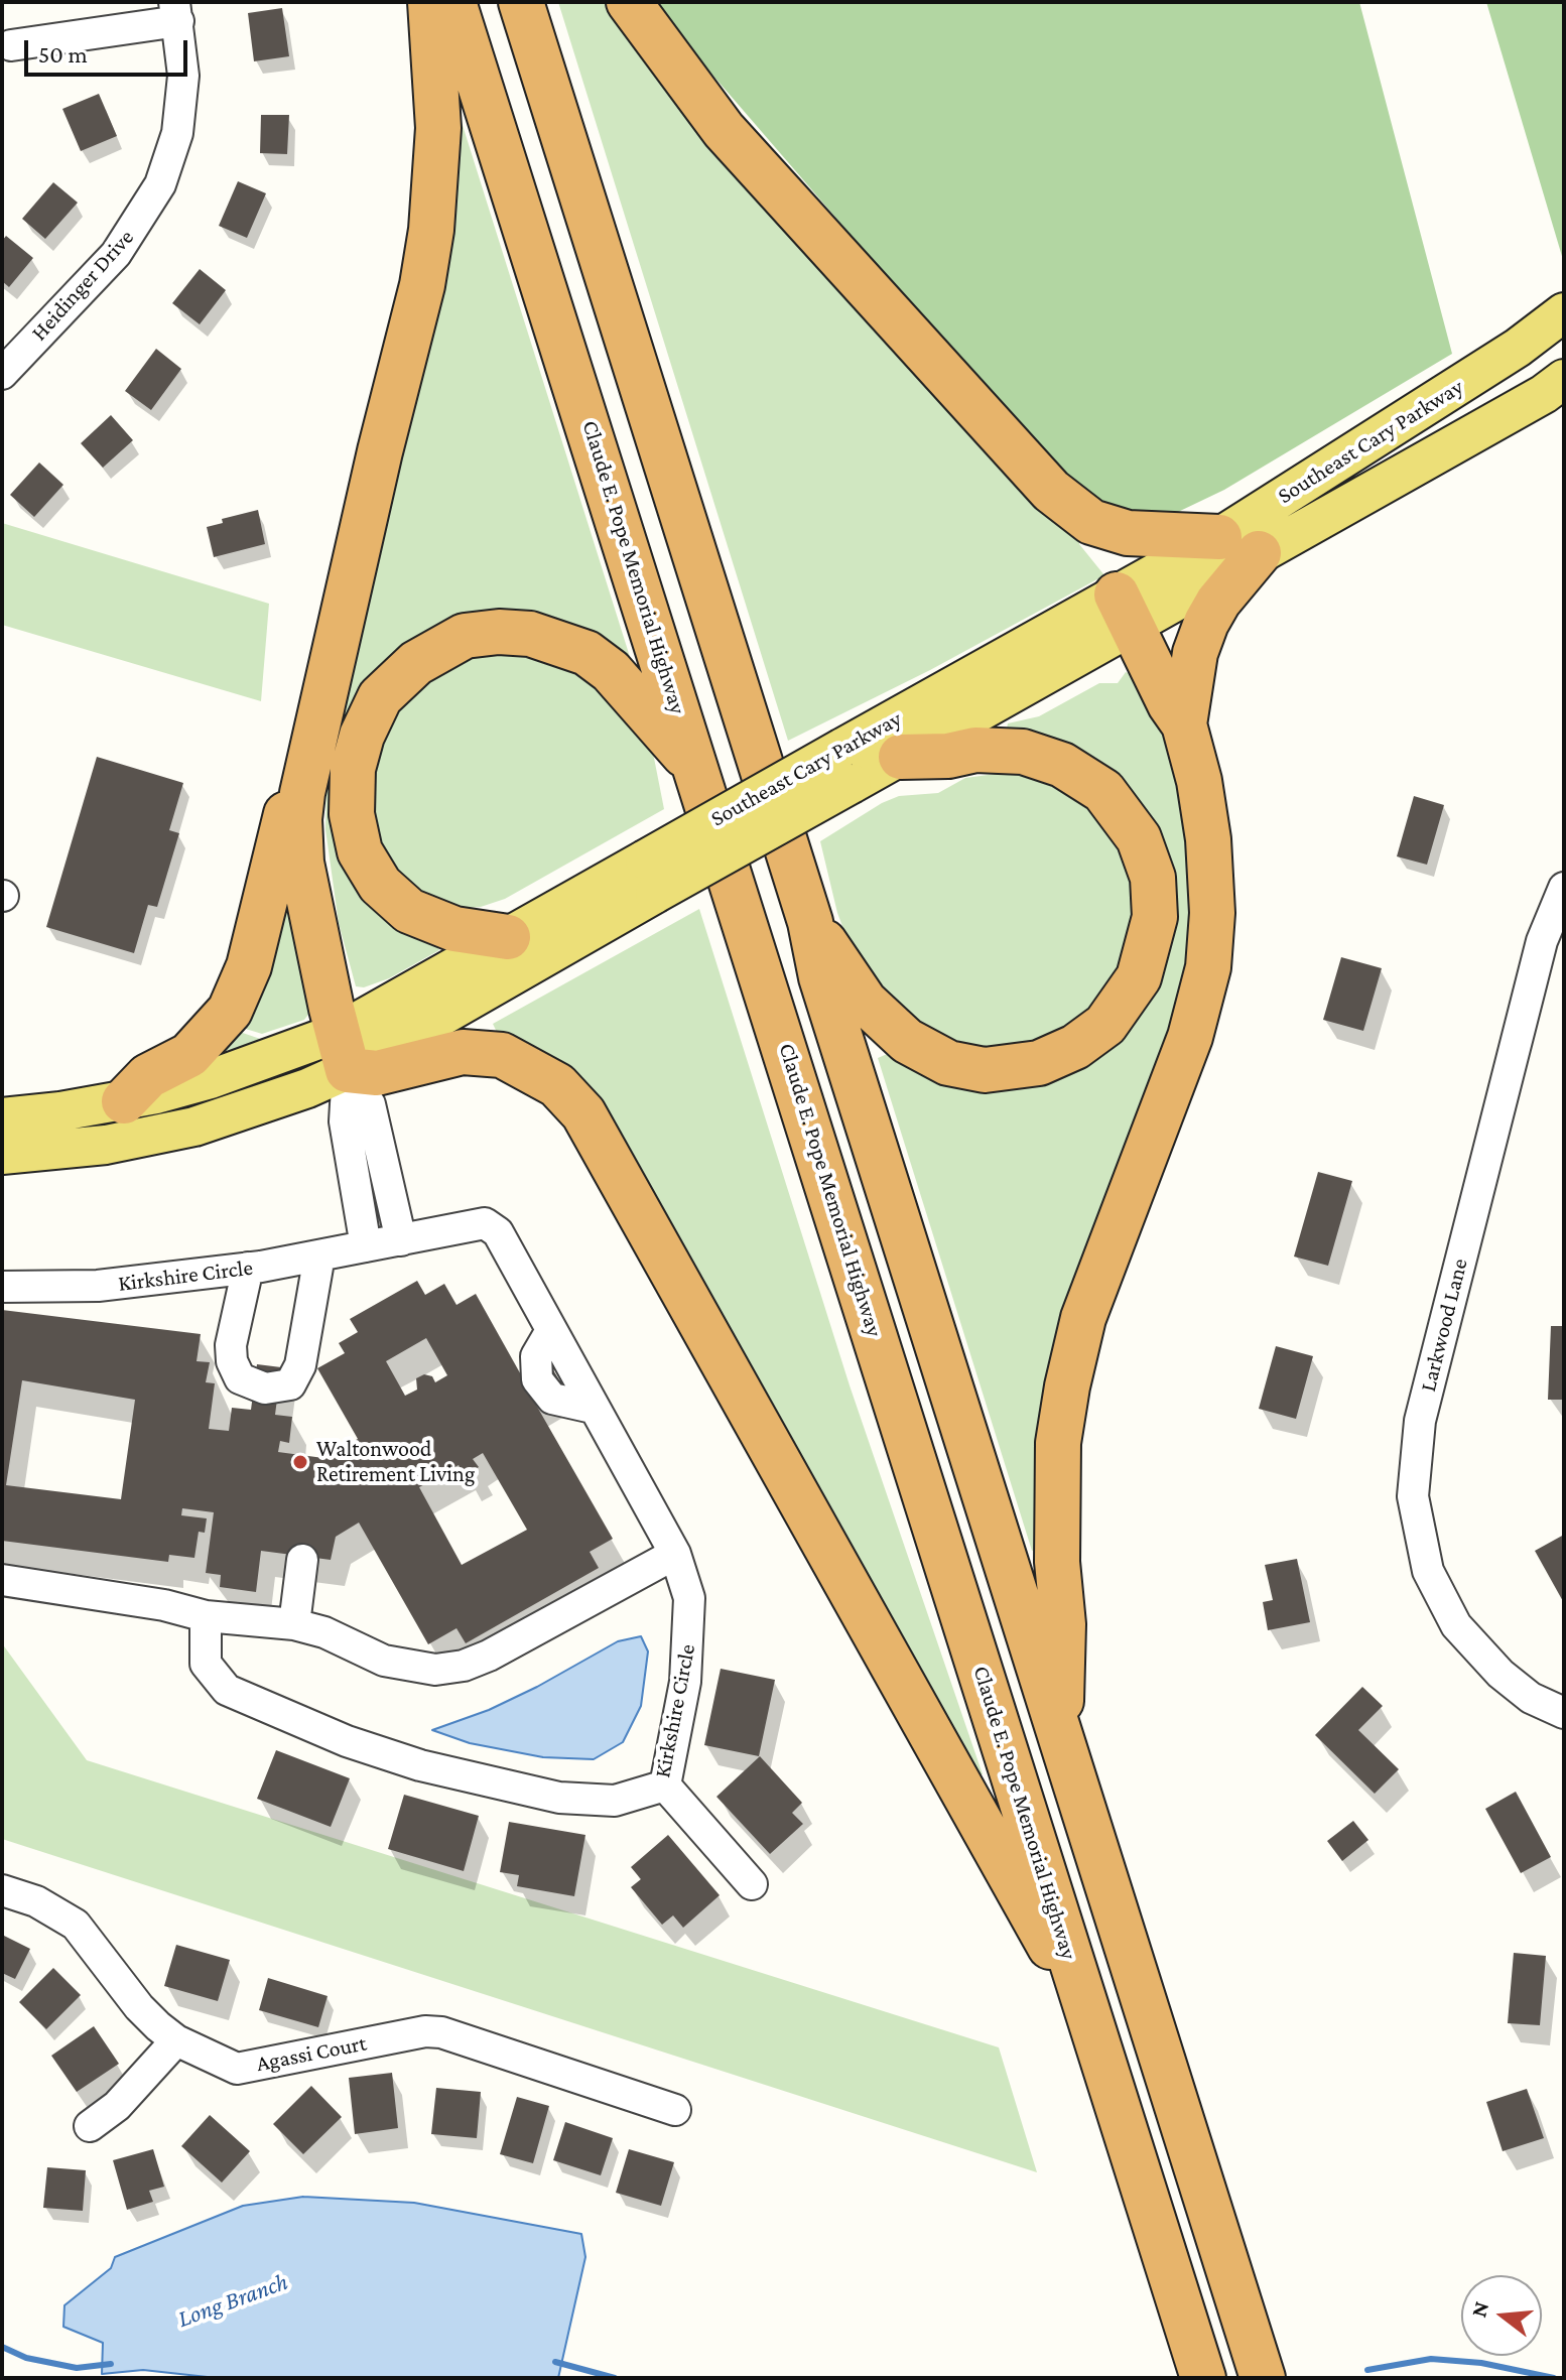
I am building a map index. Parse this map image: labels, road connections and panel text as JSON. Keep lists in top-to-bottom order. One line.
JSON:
{"streets":{"highway":["Claude E. Pope Memorial Highway"],"main road":["Southeast Cary Parkway"],"street":["Heidinger Drive","Kirkshire Circle","Larkwood Lane","Agassi Court"]},"water":["Long Branch"],"places":["Waltonwood Retirement Living"],"scale_bar":"50 m","north":"left"}
